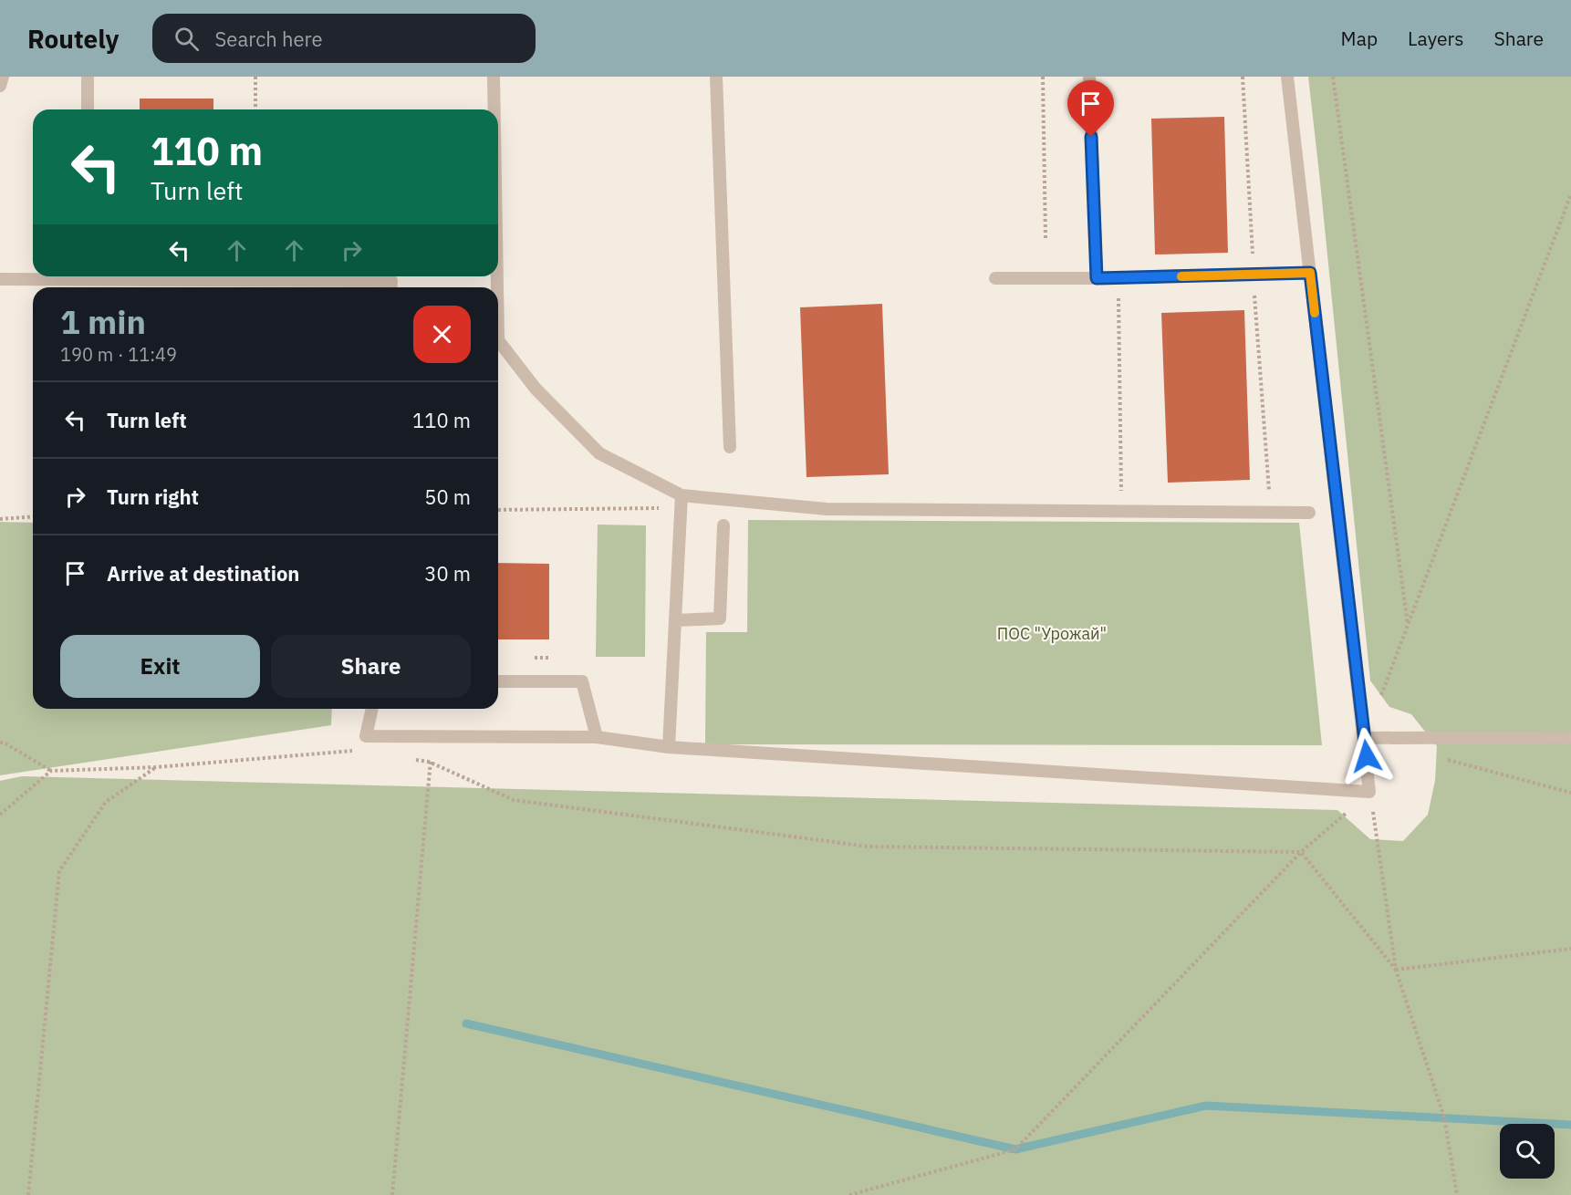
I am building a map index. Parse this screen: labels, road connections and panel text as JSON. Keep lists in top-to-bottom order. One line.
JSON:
{"parks":["ПОС \"Урожай\""],"page":{"header":"Routely","search":"Search here","nav":["Map","Layers","Share"],"turn":["110 m","Turn left"],"heading":["1 min","190 m · 11:49"],"list":[{"name":"Turn left","value":"110 m"},{"name":"Turn right","value":"50 m"},{"name":"Arrive at destination","value":"30 m"}],"buttons":["Exit","Share"]}}
